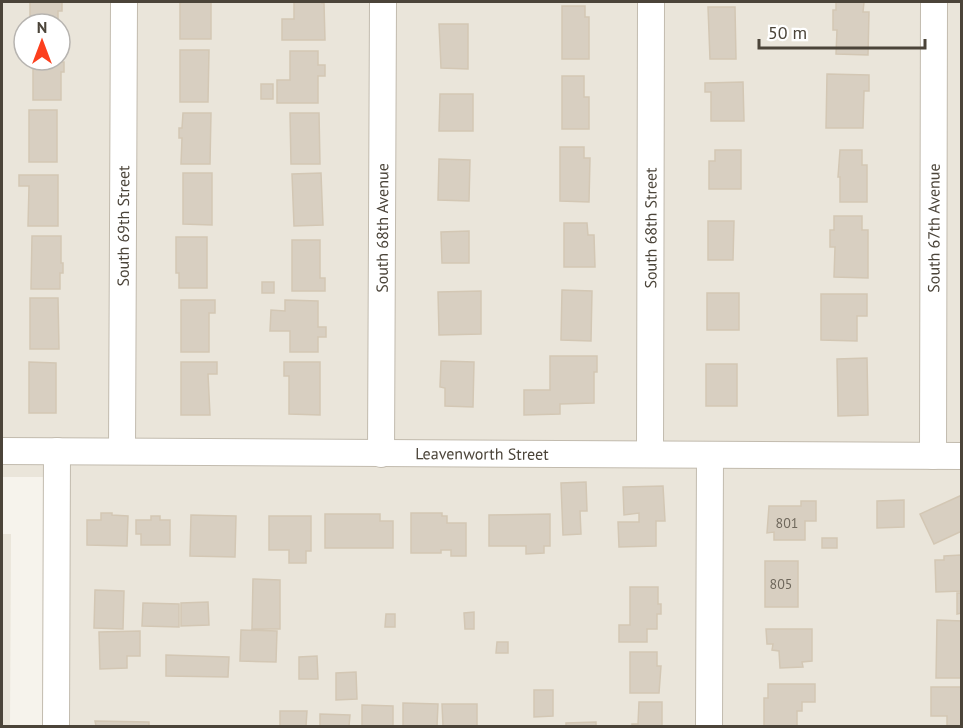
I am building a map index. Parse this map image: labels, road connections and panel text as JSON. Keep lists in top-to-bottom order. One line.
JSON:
{"streets":{"street":["South 69th Street","South 68th Avenue","South 68th Street","South 67th Avenue","Leavenworth Street"]},"crossings":[["South 69th Street","Leavenworth Street"],["South 68th Avenue","Leavenworth Street"],["South 68th Street","Leavenworth Street"],["South 67th Avenue","Leavenworth Street"]],"house_numbers":["801","805"],"scale_bar":"50 m","north":"top"}
